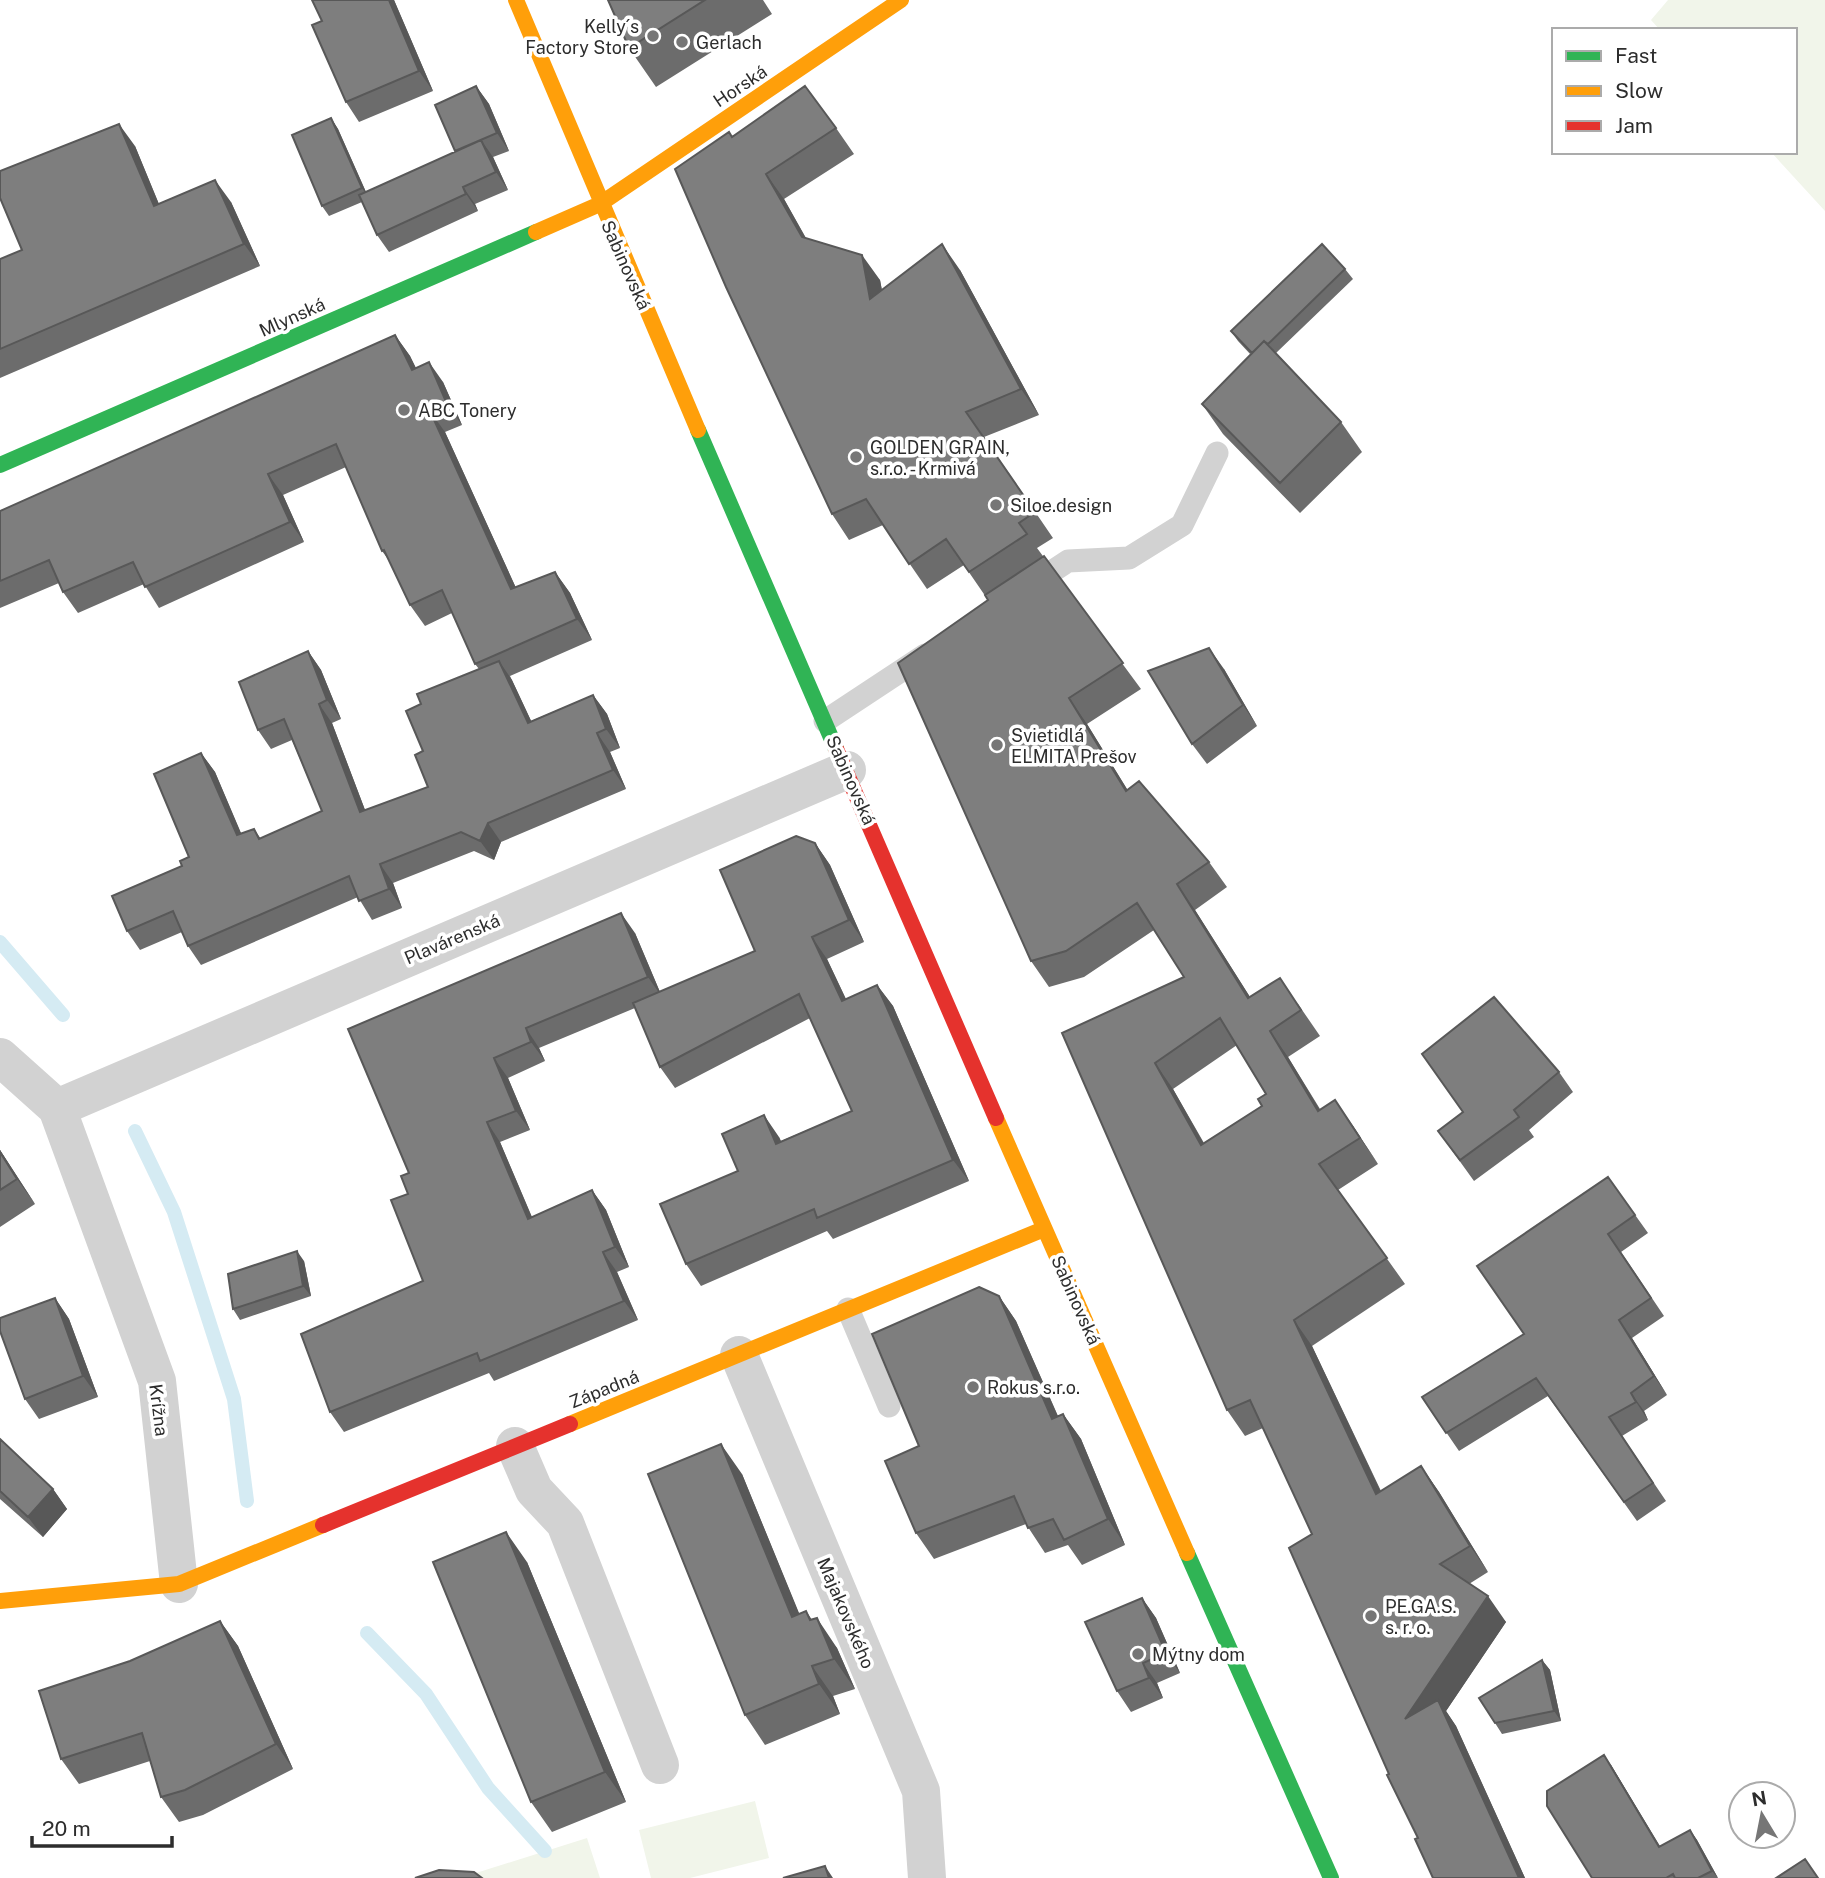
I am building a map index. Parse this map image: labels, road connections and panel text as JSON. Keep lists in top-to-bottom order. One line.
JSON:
{"streets":{"street":["Horská","Sabinovská","Mlynská","Plavárenská","Západná","Krížna","Majakovského"]},"crossings":[["Horská","Sabinovská"],["Horská","Mlynská"],["Sabinovská","Mlynská"],["Sabinovská","Plavárenská"],["Sabinovská","Západná"],["Plavárenská","Krížna"],["Západná","Krížna"],["Západná","Majakovského"]],"places":["Kelly´s Factory Store","Gerlach","ABC Tonery","GOLDEN GRAIN, s.r.o. - Krmivá","Siloe.design","Svietidlá ELMITA Prešov","Rokus s.r.o.","PE.GA.S. s. r. o.","Mýtny dom"],"legend":["Fast","Slow","Jam"],"scale_bar":"20 m","north":"top"}
